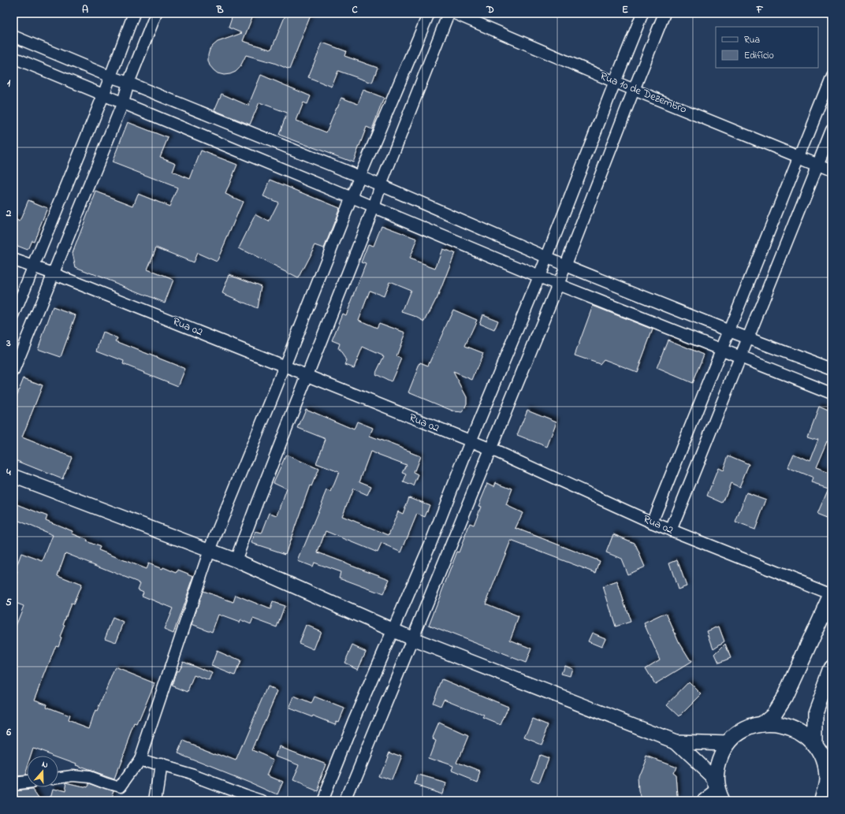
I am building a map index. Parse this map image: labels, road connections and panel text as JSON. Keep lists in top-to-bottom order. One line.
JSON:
{"streets":{"street":["Rua 10 de Dezembro","Rua 02"]},"legend":["Rua","Edifício"],"north":"top","grid":{"columns":["A","B","C","D","E","F"],"rows":["1","2","3","4","5","6"]}}
